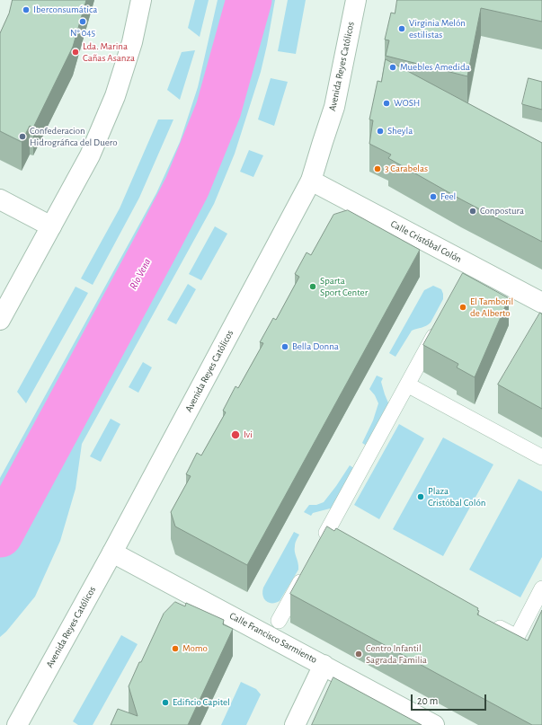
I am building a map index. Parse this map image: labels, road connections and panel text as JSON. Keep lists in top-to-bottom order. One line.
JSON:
{"streets":{"street":["Avenida Reyes Católicos","Calle Cristóbal Colón","Calle Francisco Sarmiento"]},"crossings":[["Avenida Reyes Católicos","Calle Cristóbal Colón"],["Avenida Reyes Católicos","Calle Francisco Sarmiento"]],"water":["Río Vena"],"places":["Iberconsumática","N° 045","Virginia Melón estilistas","Lda. Marina Cañas Asanza","Muebles Amedida","WOSH","Sheyla","Confederacion Hidrográfica del Duero","3 Carabelas","Feel","Conpostura","Sparta Sport Center","El Tamboril de Alberto","Bella Donna","Ivi","Plaza Cristóbal Colón","Momo","Centro Infantil Sagrada Familia","Edificio Capitel"],"scale_bar":"20 m"}
